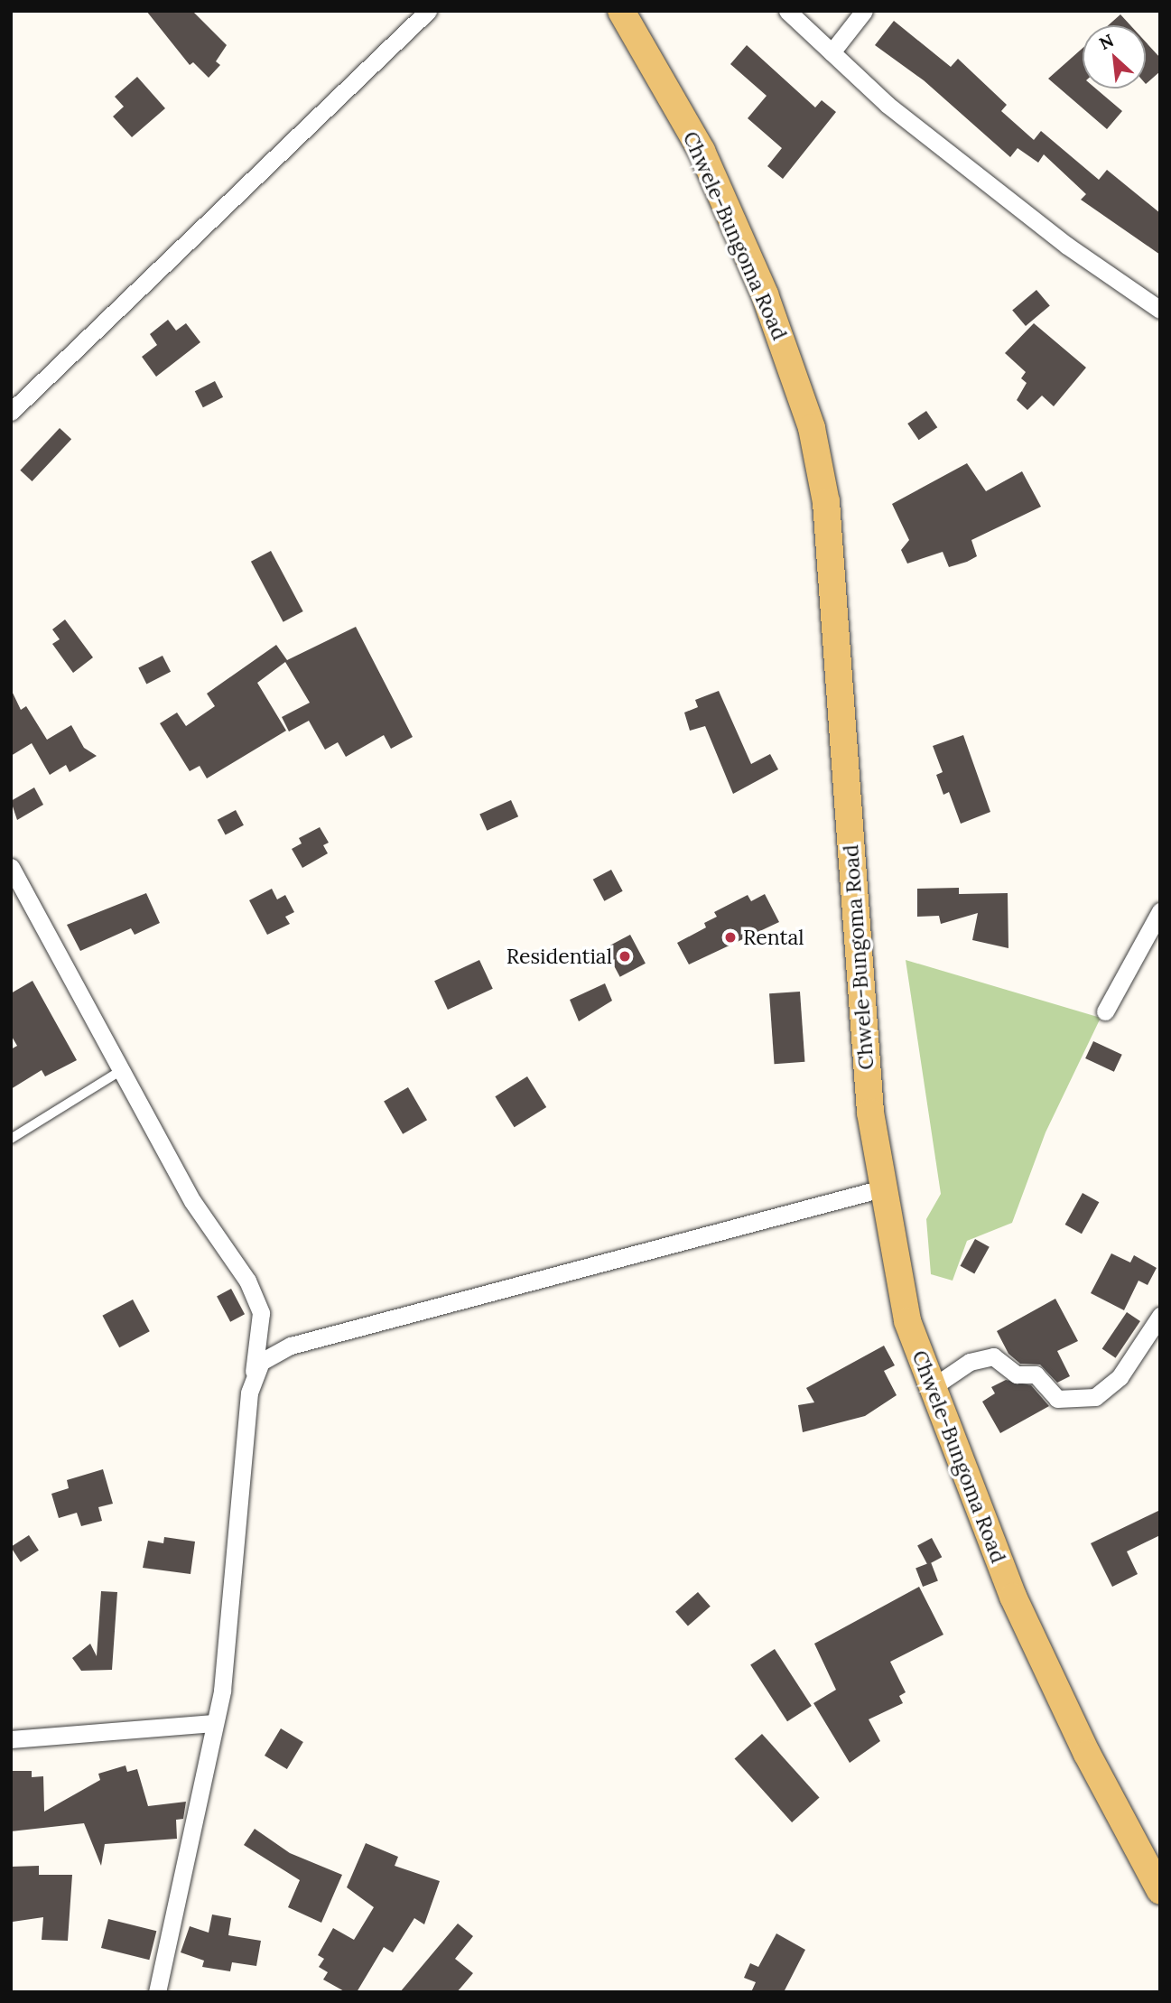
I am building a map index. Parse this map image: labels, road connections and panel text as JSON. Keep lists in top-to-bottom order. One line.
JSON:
{"streets":{"main road":["Chwele-Bungoma Road"]},"places":["Rental","Residential"],"north":"top left"}
